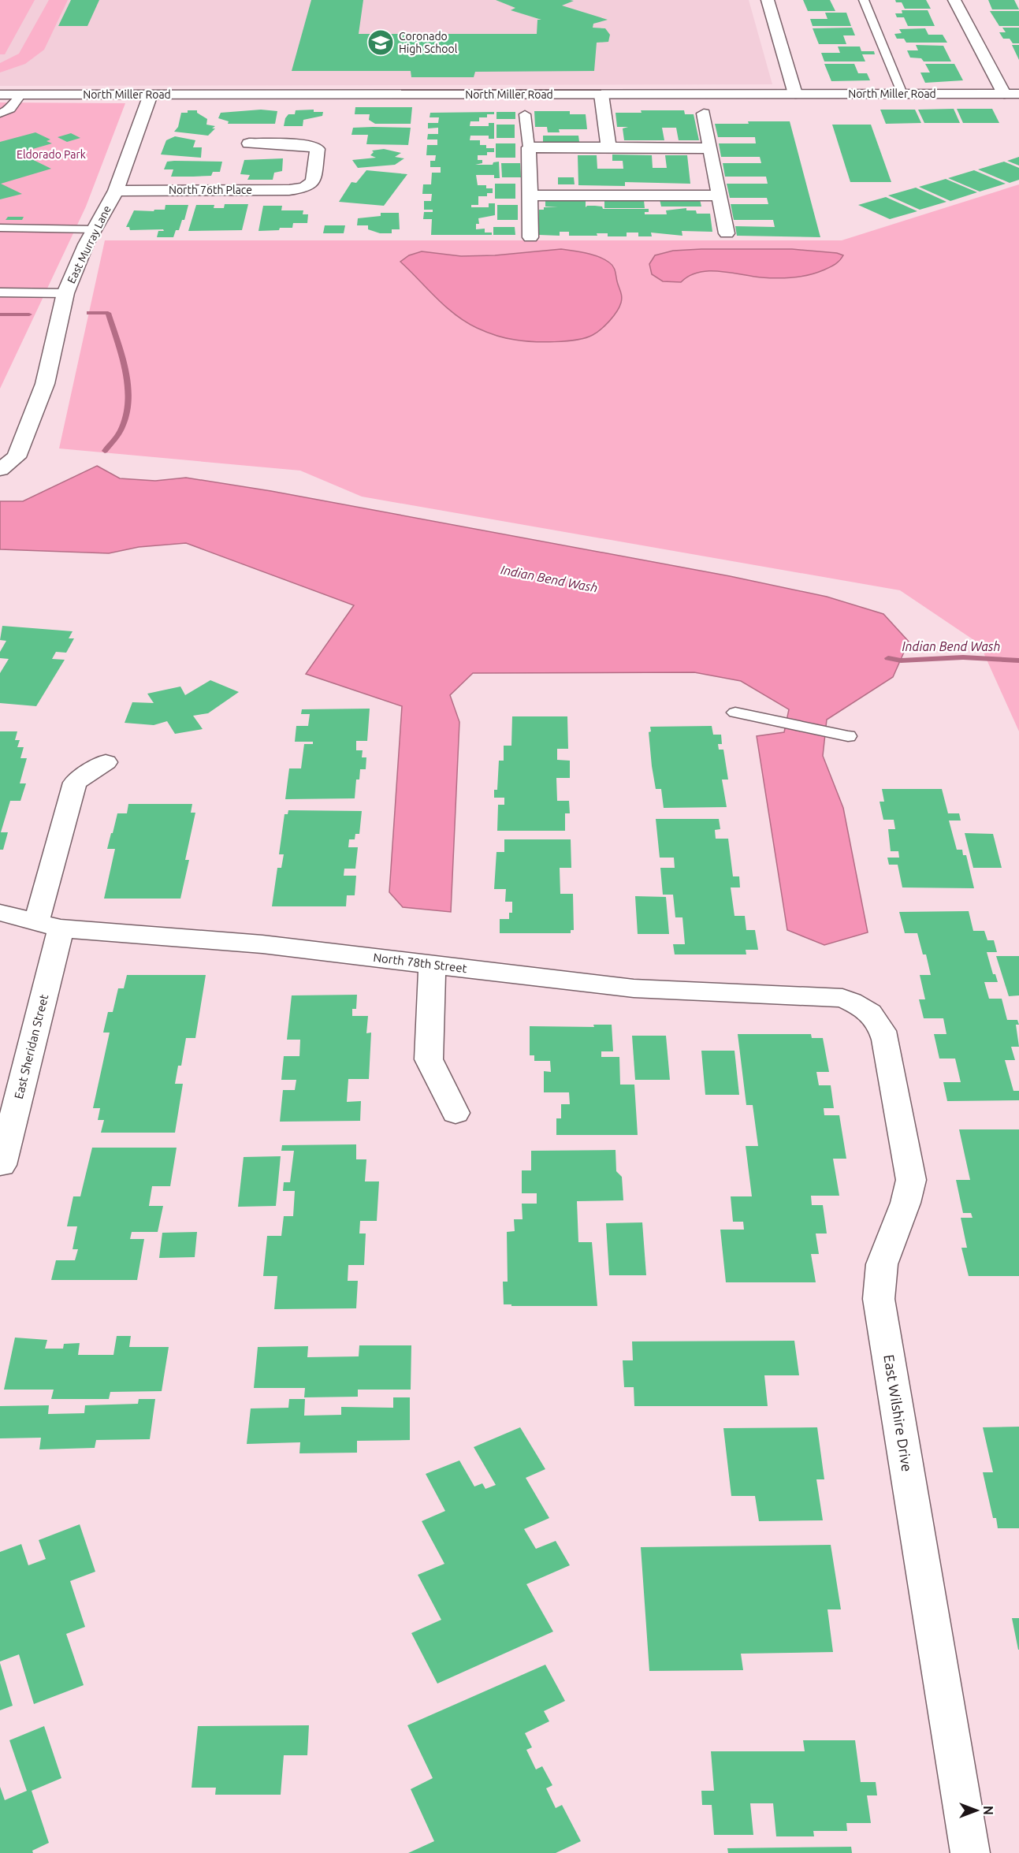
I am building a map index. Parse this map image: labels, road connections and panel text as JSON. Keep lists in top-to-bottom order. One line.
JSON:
{"streets":{"street":["North Miller Road","North 76th Place","East Murray Lane","North 78th Street","East Sheridan Street","East Wilshire Drive"]},"crossings":[["North Miller Road","East Murray Lane"],["North 76th Place","East Murray Lane"],["North 78th Street","East Sheridan Street"],["North 78th Street","East Wilshire Drive"]],"water":["Indian Bend Wash"],"parks":["Eldorado Park"],"places":{"school or university":["Coronado High School"]},"north":"right"}
